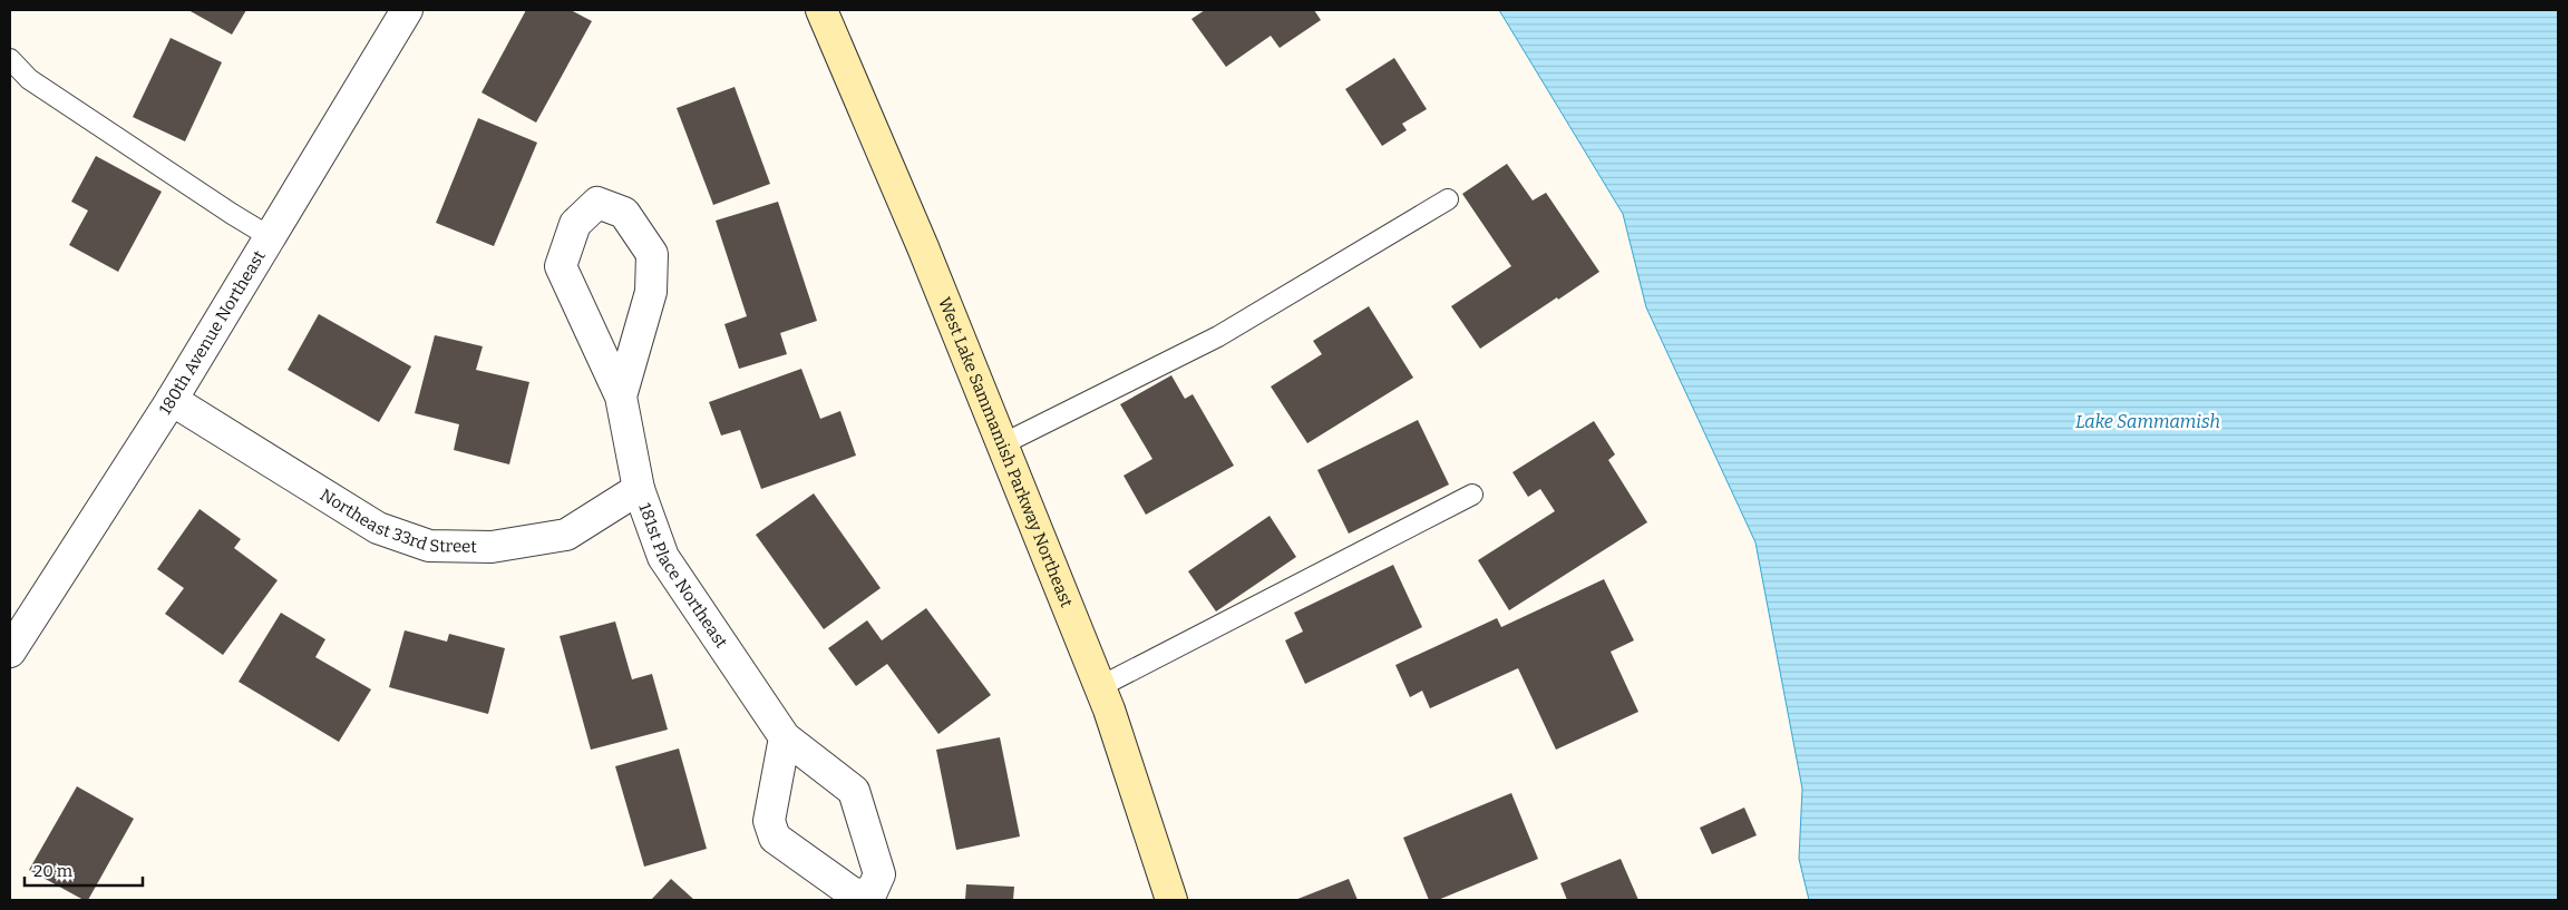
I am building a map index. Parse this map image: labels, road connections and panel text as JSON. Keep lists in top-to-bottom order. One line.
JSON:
{"streets":{"main road":["West Lake Sammamish Parkway Northeast"],"street":["180th Avenue Northeast","Northeast 33rd Street","181st Place Northeast"]},"crossings":[["180th Avenue Northeast","Northeast 33rd Street"],["Northeast 33rd Street","181st Place Northeast"]],"water":["Lake Sammamish"],"scale_bar":"20 m"}
